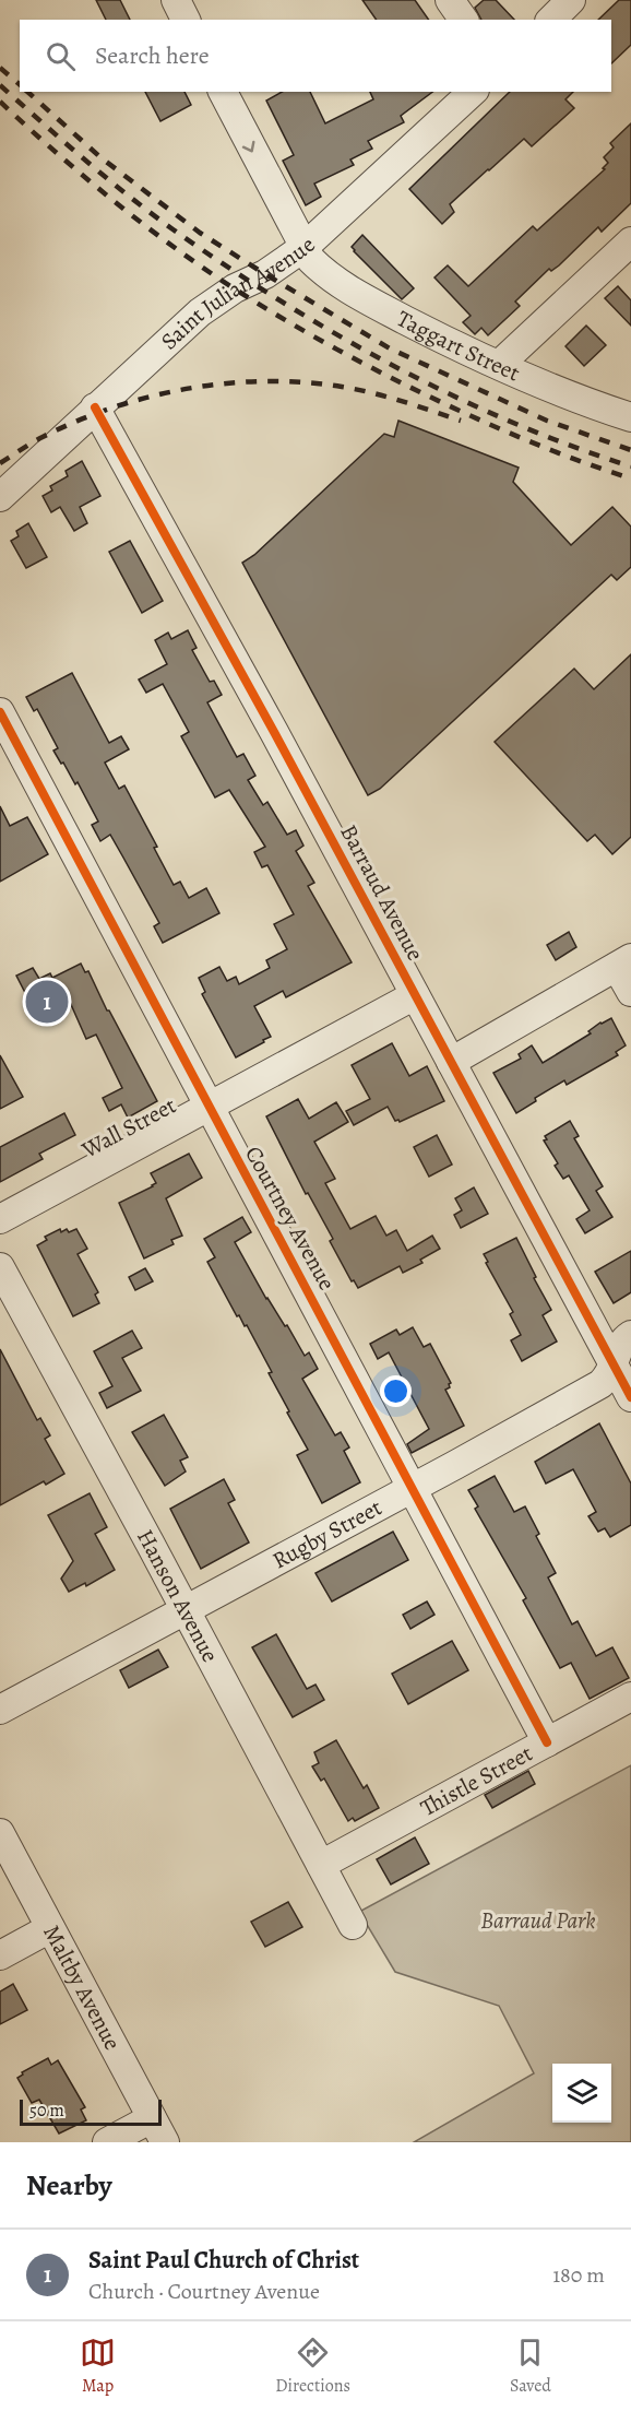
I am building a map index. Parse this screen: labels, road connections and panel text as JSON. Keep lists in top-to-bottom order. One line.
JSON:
{"streets":{"street":["Saint Julian Avenue","Taggart Street","Barraud Avenue","Wall Street","Courtney Avenue","Rugby Street","Hanson Avenue","Thistle Street","Maltby Avenue"]},"crossings":[["Saint Julian Avenue","Taggart Street"],["Saint Julian Avenue","Barraud Avenue"],["Barraud Avenue","Wall Street"],["Barraud Avenue","Rugby Street"],["Wall Street","Courtney Avenue"],["Courtney Avenue","Rugby Street"],["Courtney Avenue","Thistle Street"],["Rugby Street","Hanson Avenue"],["Hanson Avenue","Thistle Street"]],"parks":["Barraud Park"],"scale_bar":"50 m","page":{"search":"Search here","pins":"1","scale":"50 m","heading":"Nearby","list":[{"mark":"1","name":"Saint Paul Church of Christ","note":"Church · Courtney Avenue","value":"180 m"}],"nav":["Map","Directions","Saved"]}}
